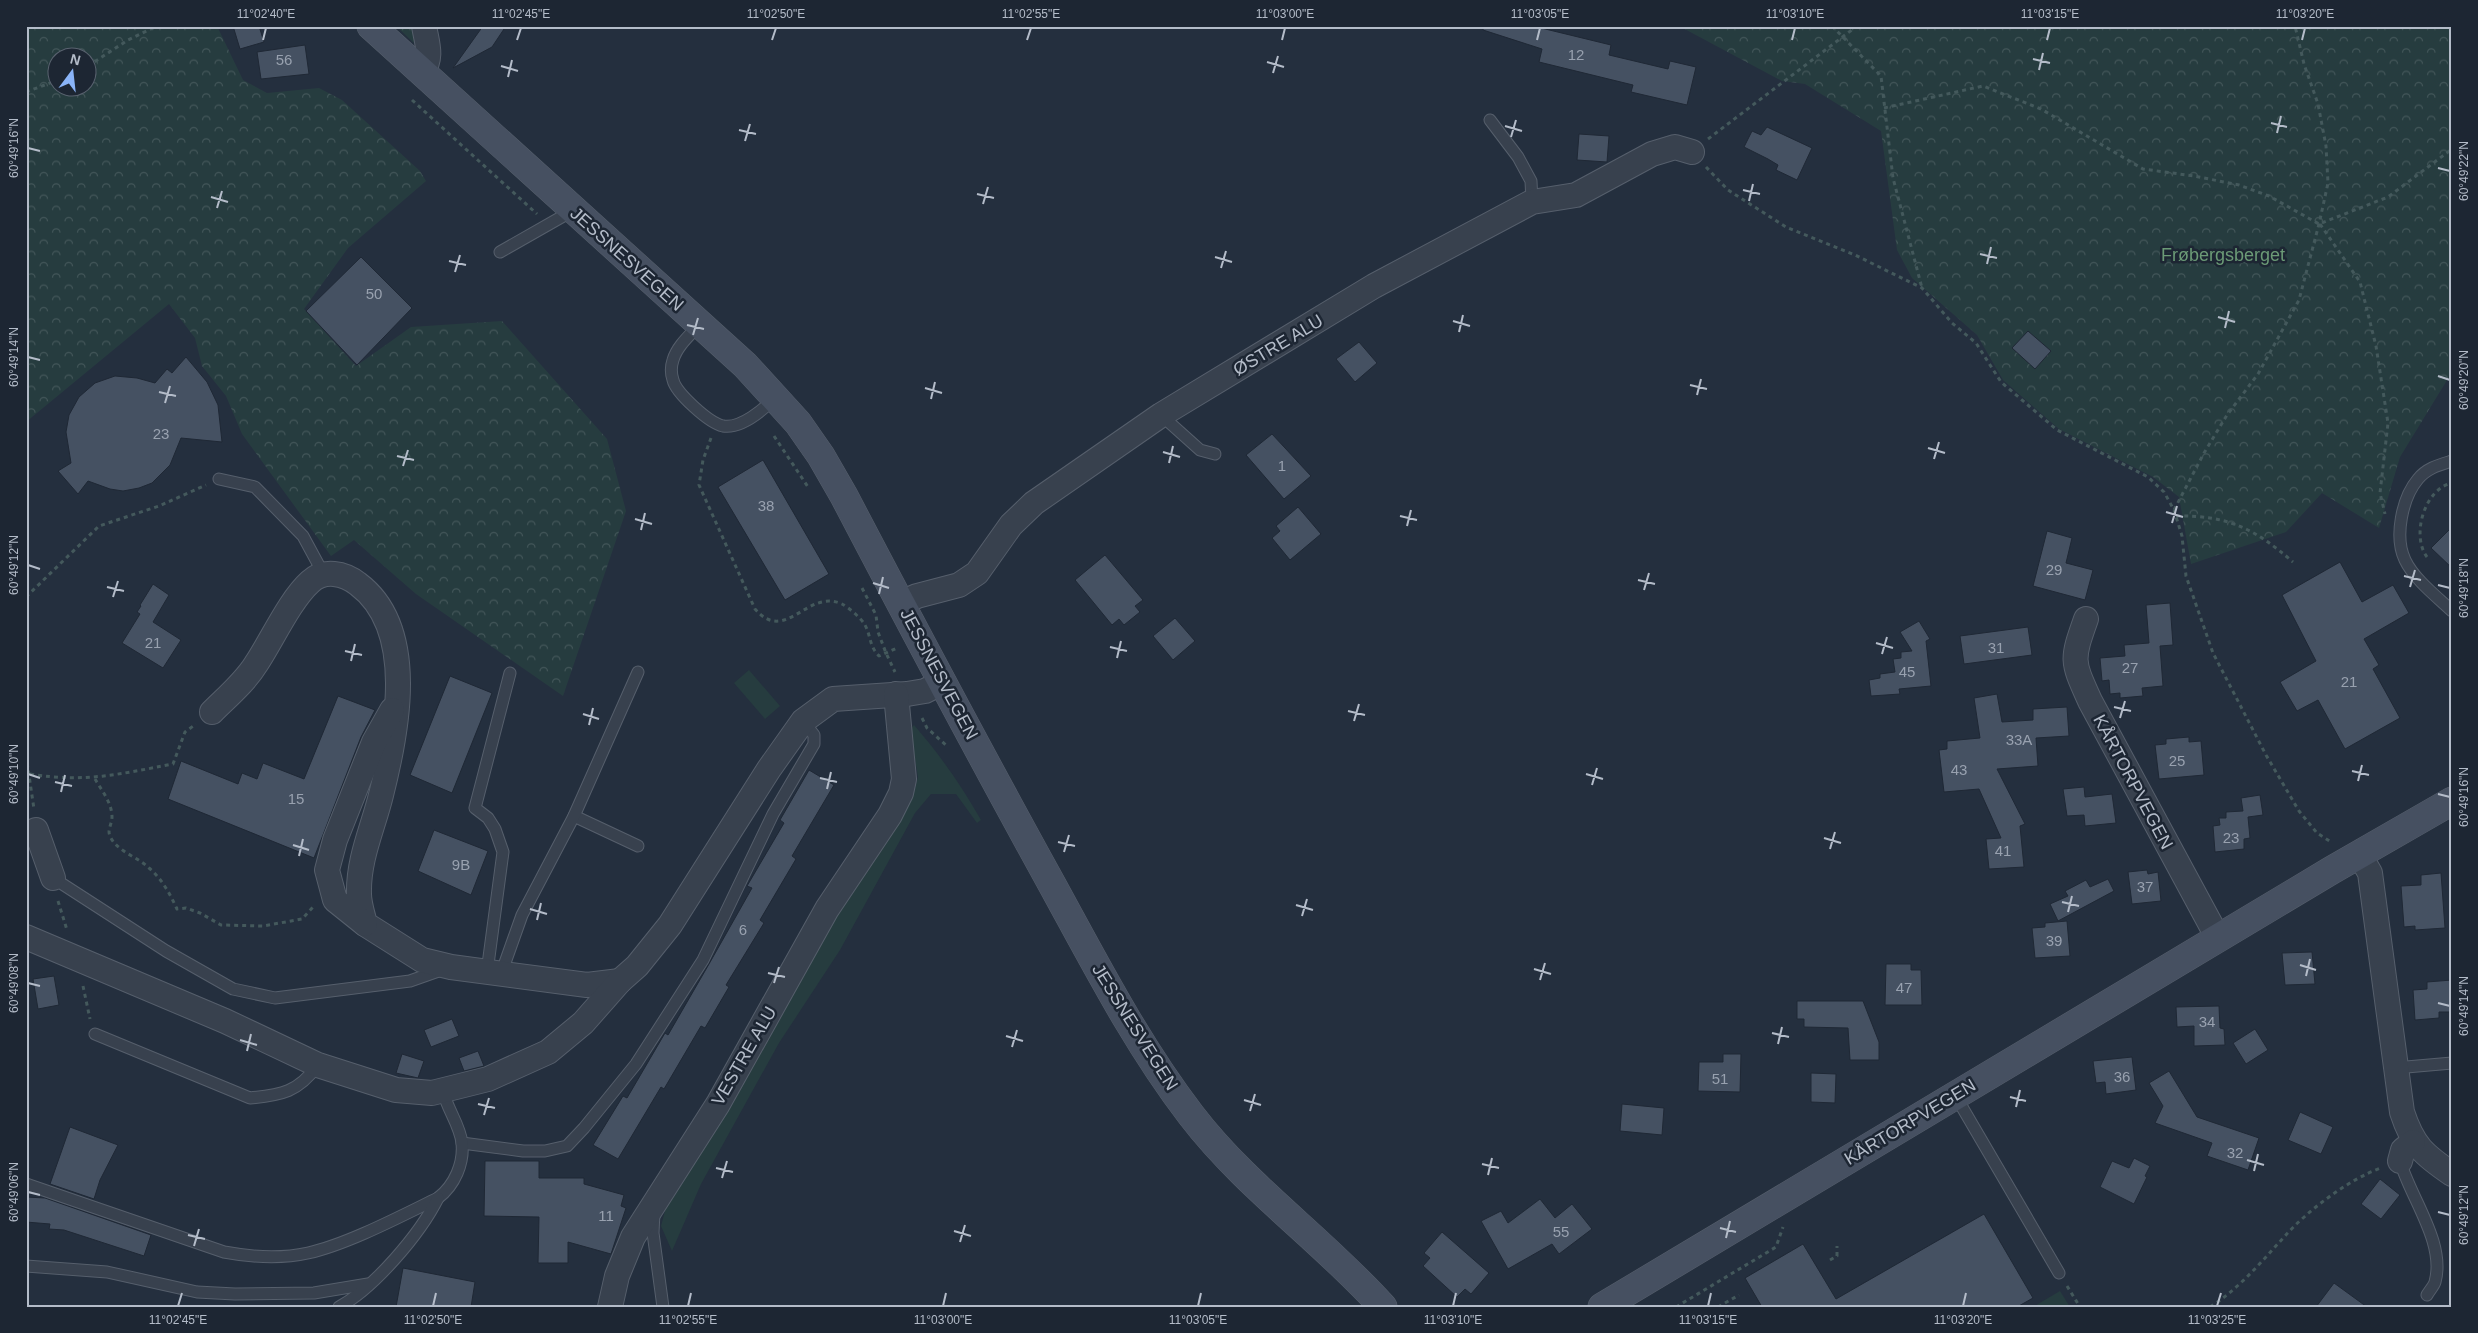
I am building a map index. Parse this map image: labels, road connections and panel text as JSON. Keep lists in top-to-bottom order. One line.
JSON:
{"streets":{"main road":["JESSNESVEGEN","KÅRTORPVEGEN"],"street":["ØSTRE ALU","VESTRE ALU"]},"crossings":[["JESSNESVEGEN","ØSTRE ALU"]],"parks":["Frøbergsberget"],"house_numbers":["12","56","50","23","1","38","29","21","31","27","45","21","33A","25","43","15","23","41","9B","37","6","39","47","34","36","51","32","11","55"],"north":"top","coordinates":["11°02'40\"E","11°02'45\"E","11°02'50\"E","11°02'55\"E","11°03'00\"E","11°03'05\"E","11°03'10\"E","11°03'15\"E","11°03'20\"E","60°49'16\"N","60°49'22\"N","60°49'14\"N","60°49'20\"N","60°49'12\"N","60°49'18\"N","60°49'10\"N","60°49'08\"N","60°49'06\"N","11°03'25\"E"]}
